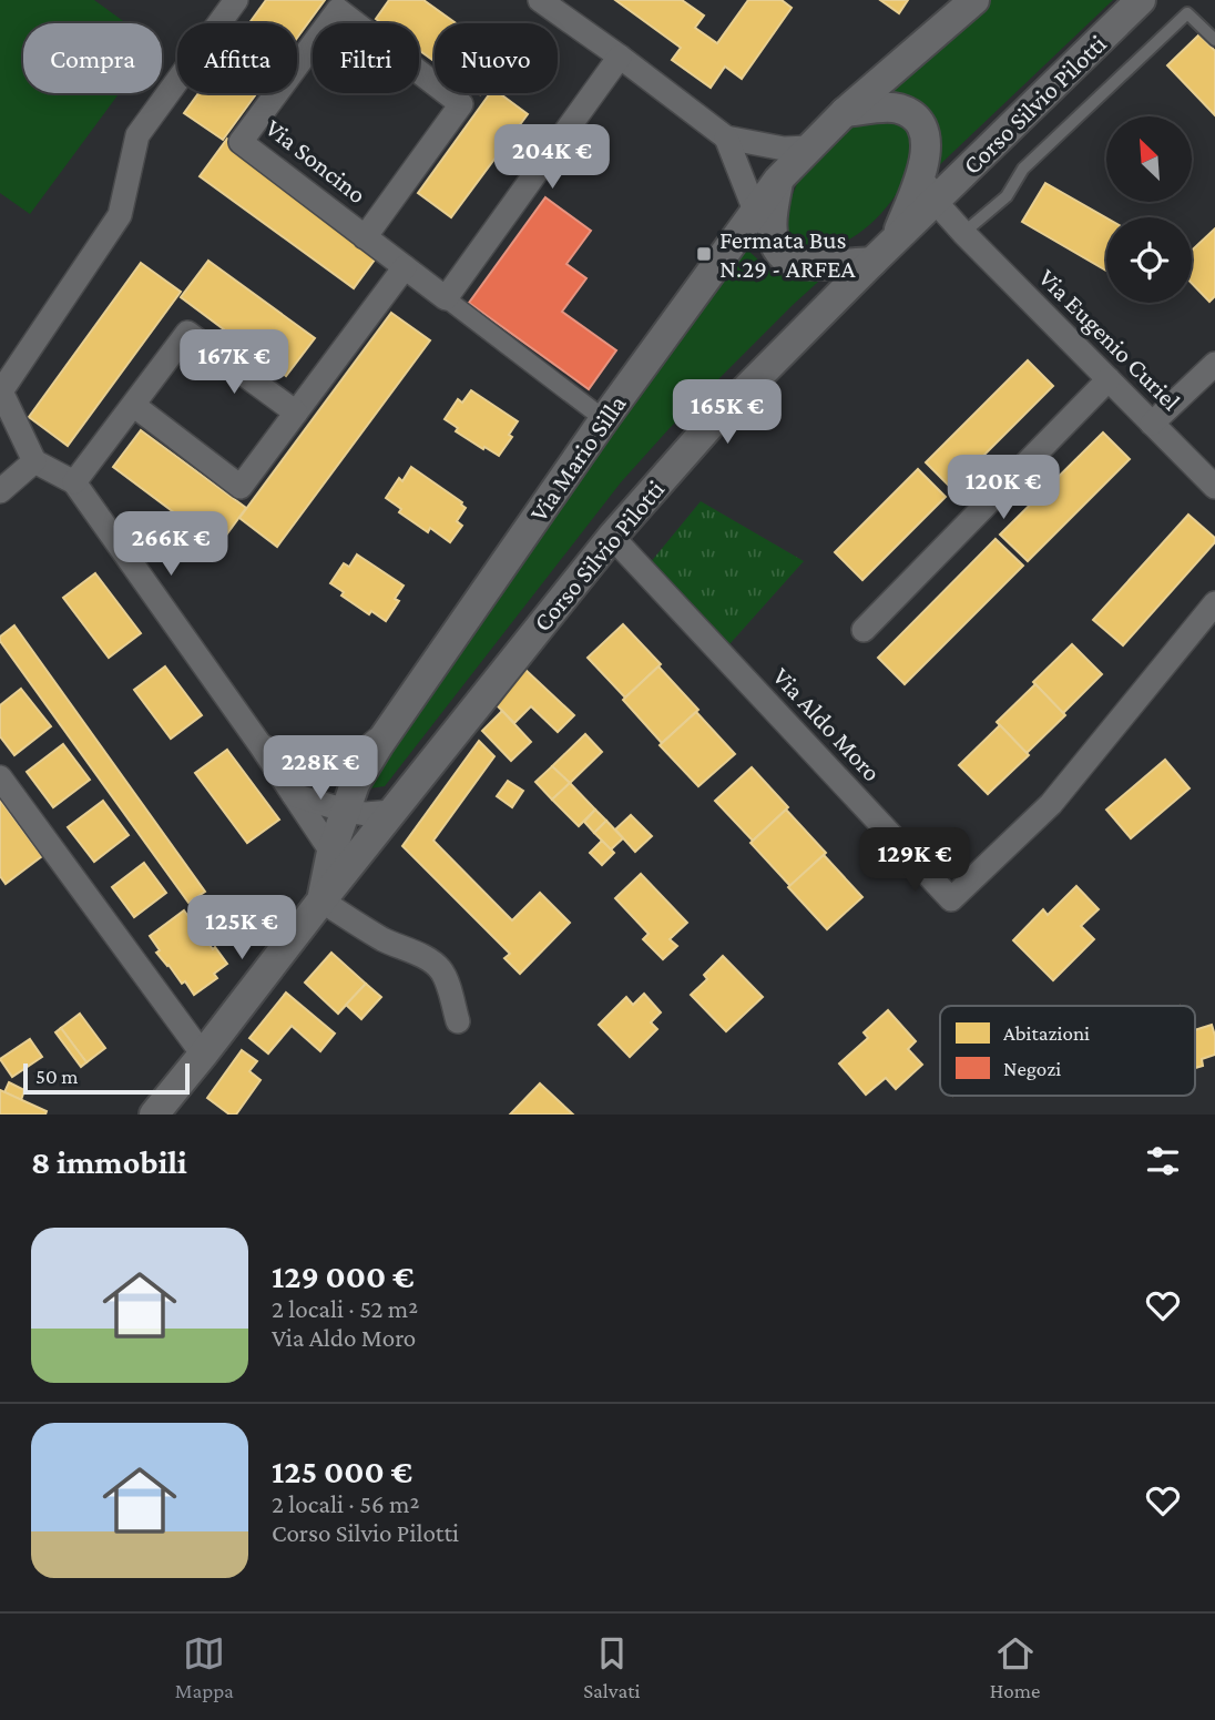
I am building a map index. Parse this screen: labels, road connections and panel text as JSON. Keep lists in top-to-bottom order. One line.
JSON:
{"streets":{"street":["Corso Silvio Pilotti","Via Soncino","Via Eugenio Curiel","Via Mario Silla","Via Aldo Moro"]},"crossings":[["Corso Silvio Pilotti","Via Eugenio Curiel"],["Corso Silvio Pilotti","Via Mario Silla"],["Corso Silvio Pilotti","Via Aldo Moro"],["Via Soncino","Via Mario Silla"],["Via Eugenio Curiel","Via Mario Silla"]],"places":{"transit":["Fermata Bus N.29 - ARFEA"]},"legend":["Abitazioni","Negozi"],"scale_bar":"50 m","north":"top left","page":{"chip":["Compra","Affitta","Filtri","Nuovo"],"price":["204K €","167K €","165K €","120K €","266K €","228K €","129K €","125K €"],"scale":"50 m","heading":"8 immobili","list":[{"name":"129 000 €","note":"2 locali · 52 m² · Via Aldo Moro"},{"name":"125 000 €","note":"2 locali · 56 m² · Corso Silvio Pilotti"}],"tabs":["Mappa","Salvati","Home"]}}
